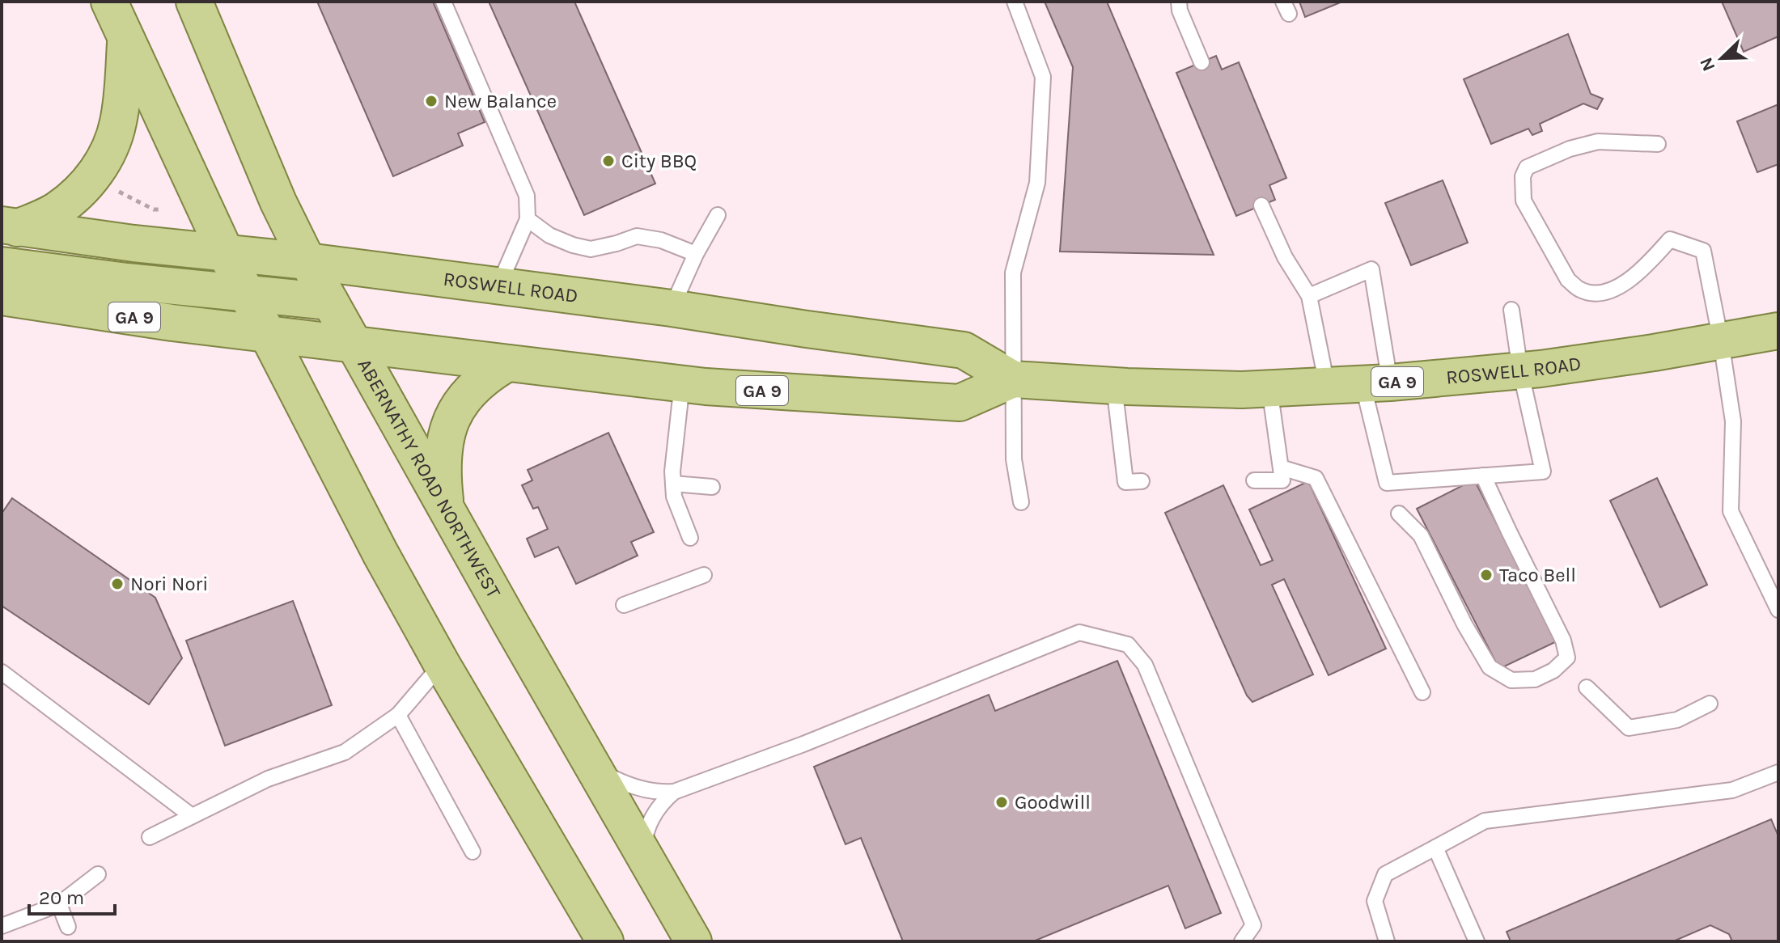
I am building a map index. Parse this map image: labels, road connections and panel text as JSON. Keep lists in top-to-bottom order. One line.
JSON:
{"streets":{"main road":["ROSWELL ROAD","GA 9","ABERNATHY ROAD NORTHWEST"]},"crossings":[["ROSWELL ROAD","ABERNATHY ROAD NORTHWEST"]],"places":["New Balance","City BBQ","Taco Bell","Nori Nori","Goodwill"],"scale_bar":"20 m","north":"bottom left"}
